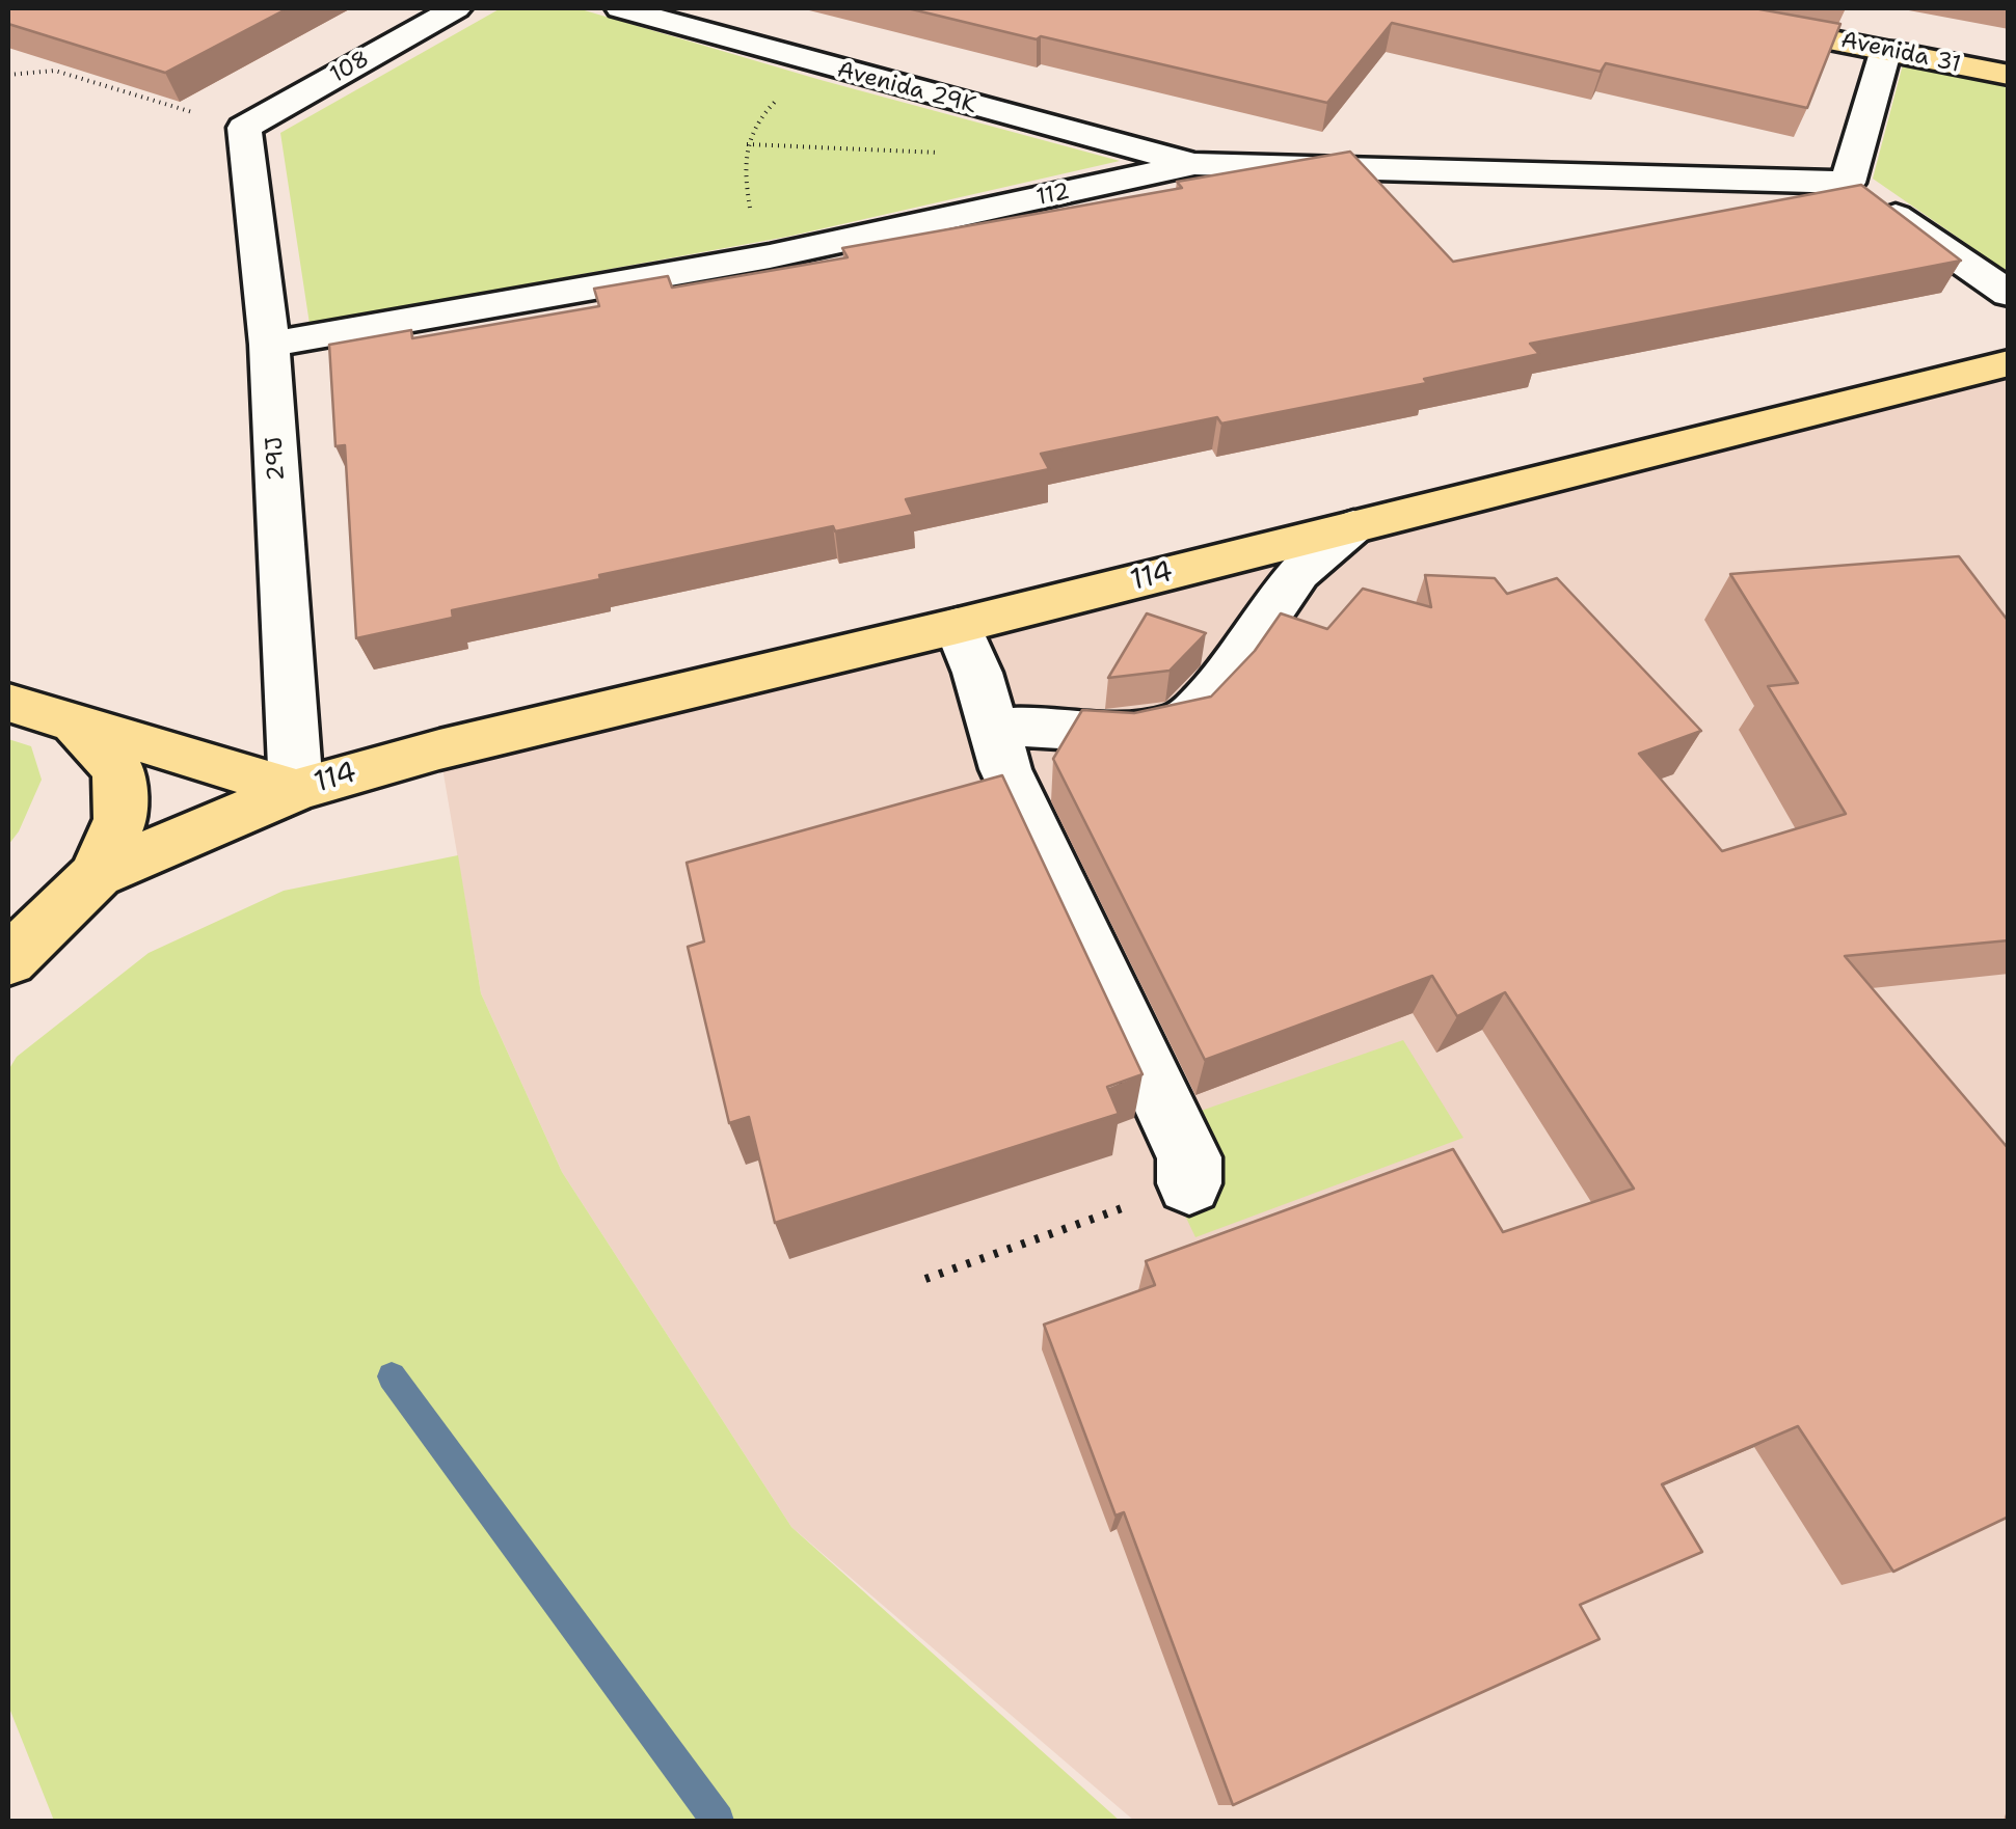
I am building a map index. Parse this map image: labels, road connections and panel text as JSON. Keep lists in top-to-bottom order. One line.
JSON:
{"streets":{"main road":["Avenida 31","114"],"street":["108","Avenida 29K","112","29J"]},"crossings":[["108","29J"],["Avenida 29K","112"],["112","29J"],["29J","114"]]}
